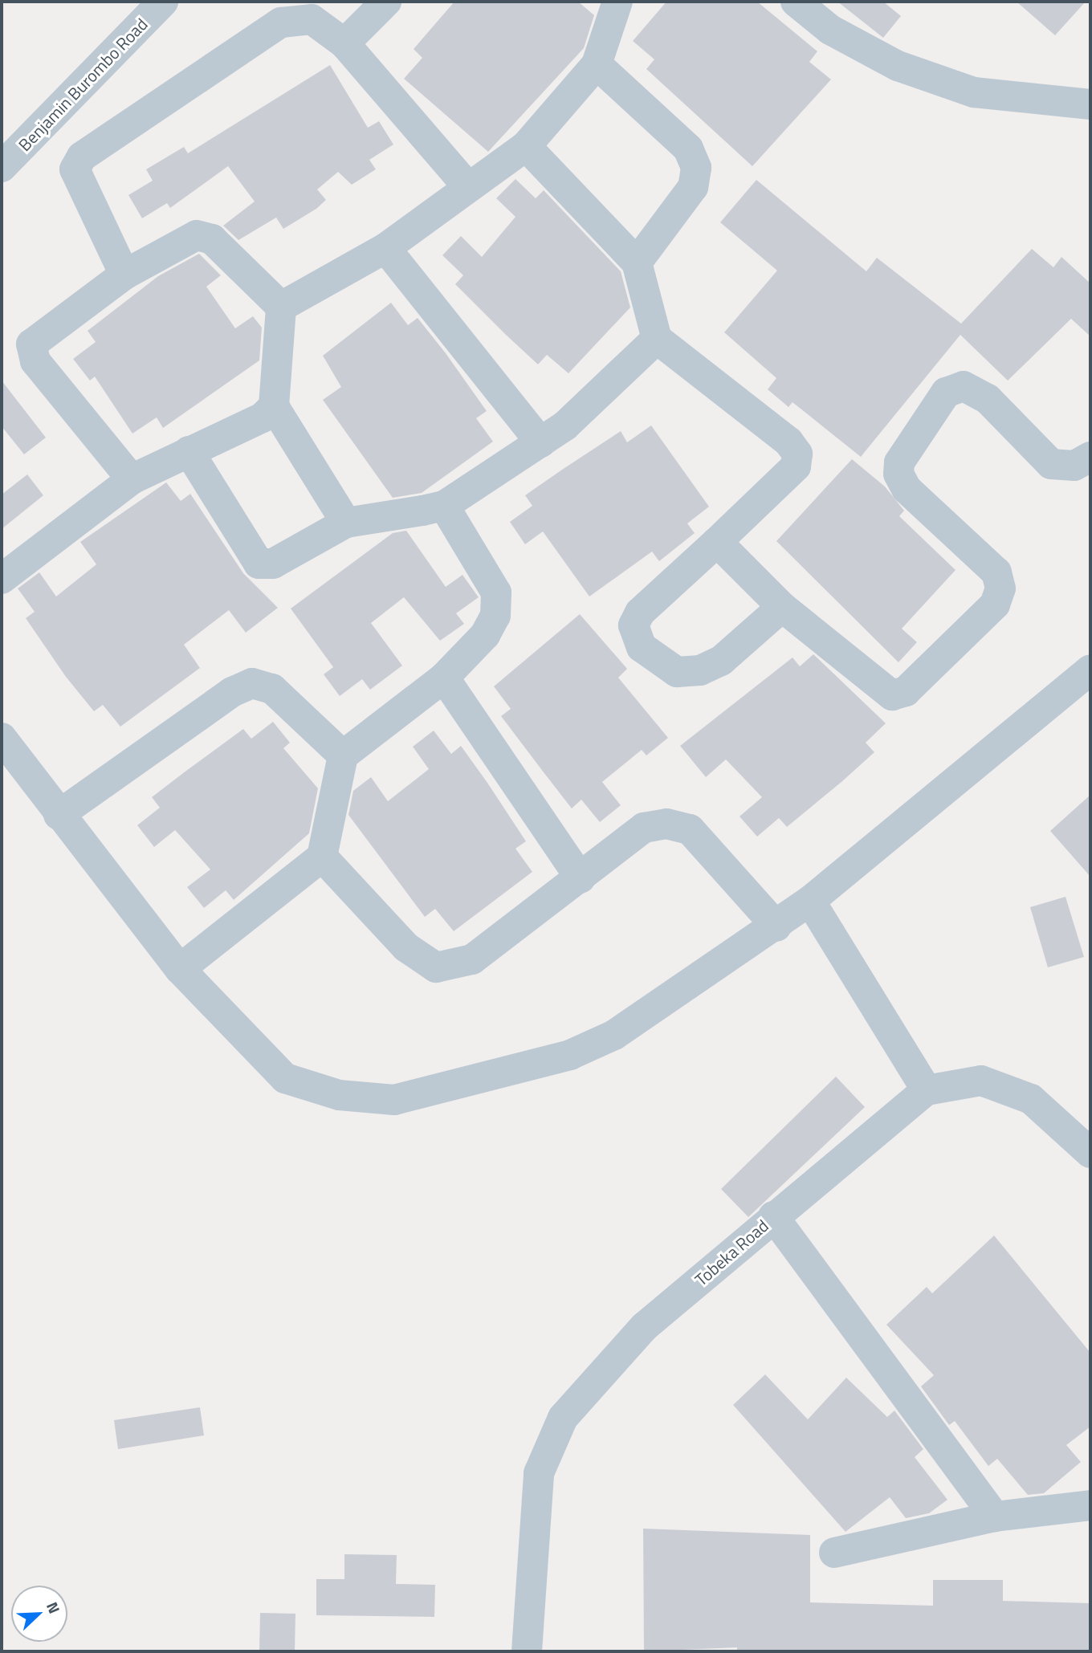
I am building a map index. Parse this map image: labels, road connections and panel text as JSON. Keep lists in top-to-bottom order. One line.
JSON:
{"streets":{"street":["Benjamin Burombo Road","Tobeka Road"]},"north":"top right"}
